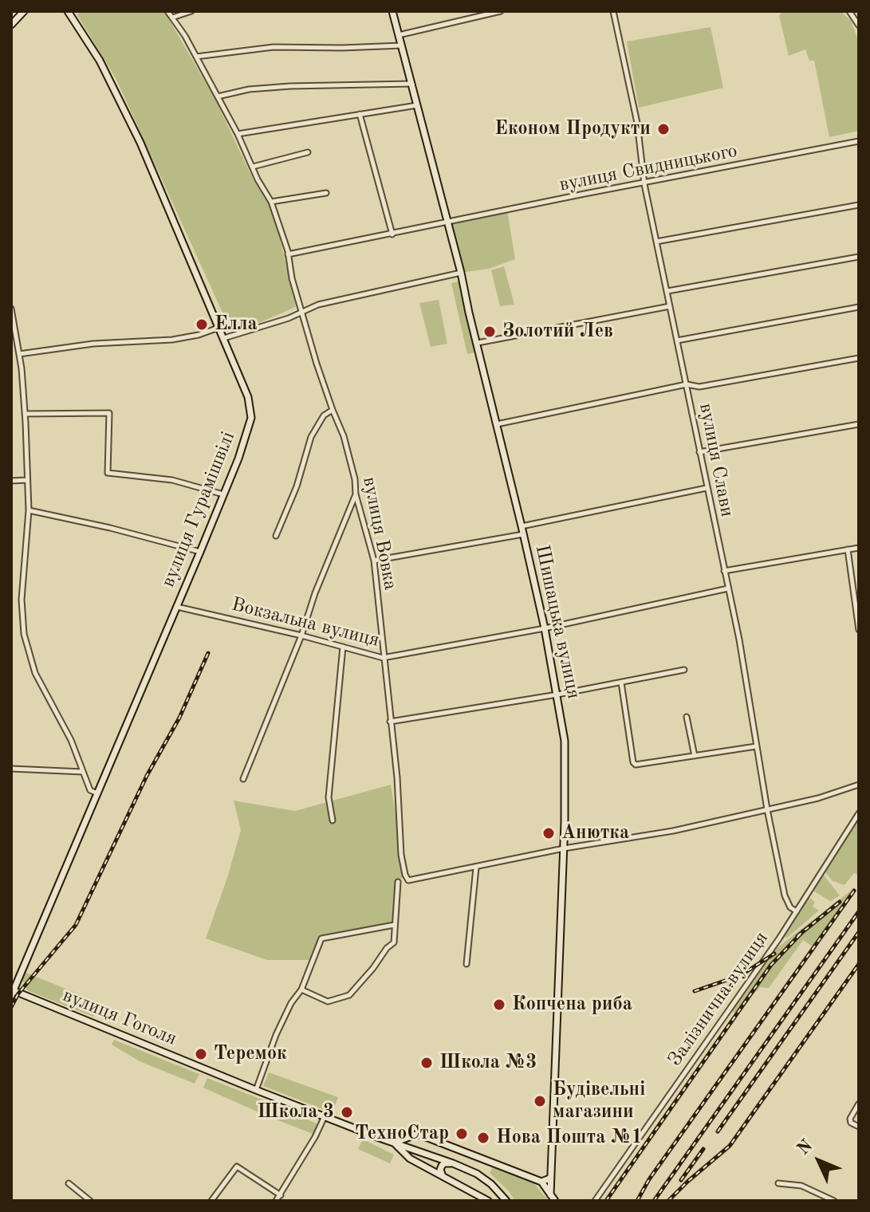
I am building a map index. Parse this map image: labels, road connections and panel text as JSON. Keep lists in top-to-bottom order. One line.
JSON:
{"streets":{"street":["вулиця Свидницького","вулиця Слави","вулиця Гурамішвілі","вулиця Вовка","Шишацька вулиця","Вокзальна вулиця","Залізнична вулиця","вулиця Гоголя"]},"crossings":[["вулиця Свидницького","вулиця Слави"],["вулиця Свидницького","вулиця Вовка"],["вулиця Свидницького","Шишацька вулиця"],["вулиця Слави","Вокзальна вулиця"],["вулиця Слави","Залізнична вулиця"],["вулиця Гурамішвілі","Вокзальна вулиця"],["вулиця Гурамішвілі","вулиця Гоголя"],["вулиця Вовка","Вокзальна вулиця"],["Шишацька вулиця","Вокзальна вулиця"]],"places":["Економ Продукти","Елла","Золотий Лев","Анютка","Копчена риба","Теремок","Школа №3","Будівельні магазини","Школа 3","ТехноСтар","Нова Пошта №1"],"north":"top left"}
